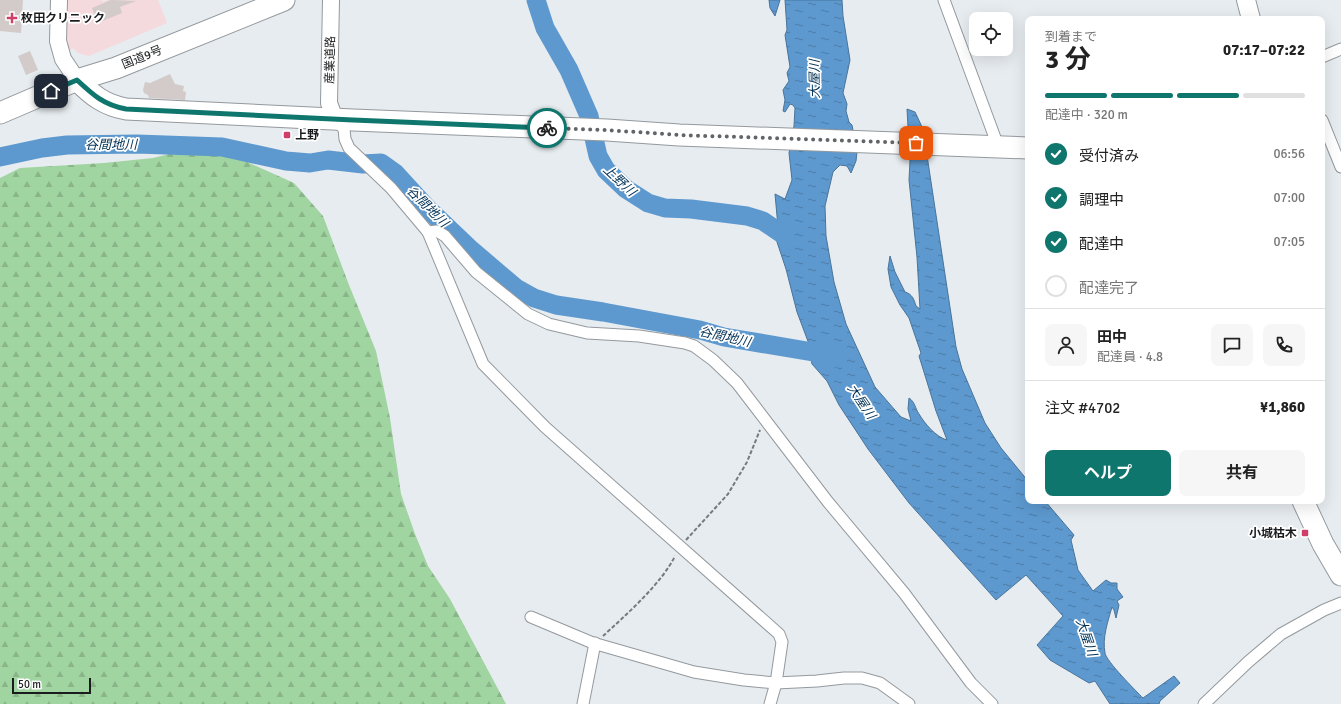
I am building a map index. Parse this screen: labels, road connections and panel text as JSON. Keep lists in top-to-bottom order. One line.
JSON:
{"streets":{"highway":["国道9号"],"street":["産業道路"]},"water":["大屋川","谷間地川","上野川"],"places":{"health":["枚田クリニック"],"transit":["上野","小城枯木"]},"scale_bar":"50 m","page":{"heading":["3 分","到着まで","07:17–07:22"],"panel":["田中","配達員 · 4.8","注文 #4702","¥1,860"],"bar":"配達中 · 320 m","list":[["受付済み","06:56"],["調理中","07:00"],["配達中","07:05"],"配達完了"],"buttons":["ヘルプ","共有"],"scale":"50 m"}}
